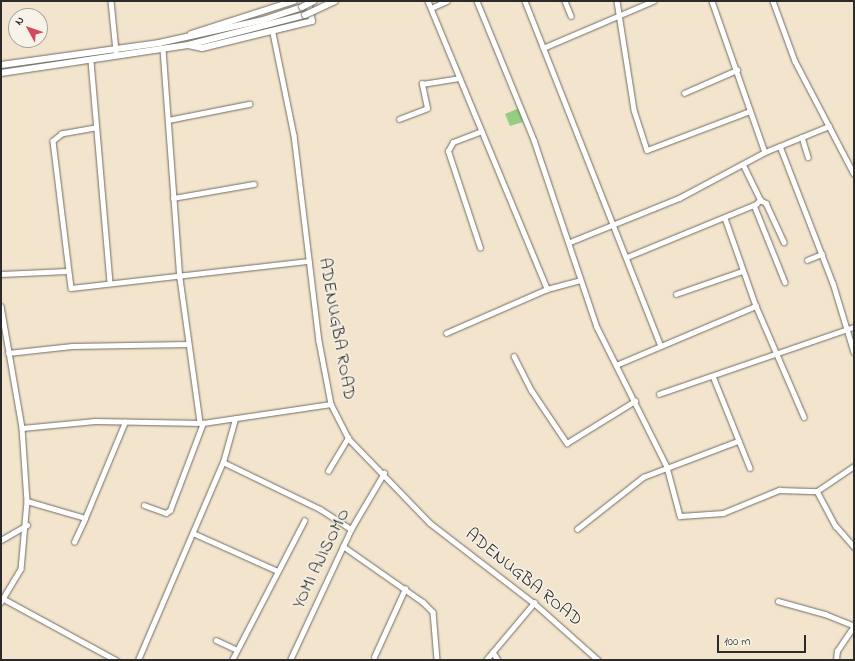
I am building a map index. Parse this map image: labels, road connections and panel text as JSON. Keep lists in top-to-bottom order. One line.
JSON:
{"streets":{"street":["ADENUGBA ROAD","YOMI AJISOMO"]},"crossings":[["ADENUGBA ROAD","YOMI AJISOMO"]],"scale_bar":"100 m","north":"top left"}
